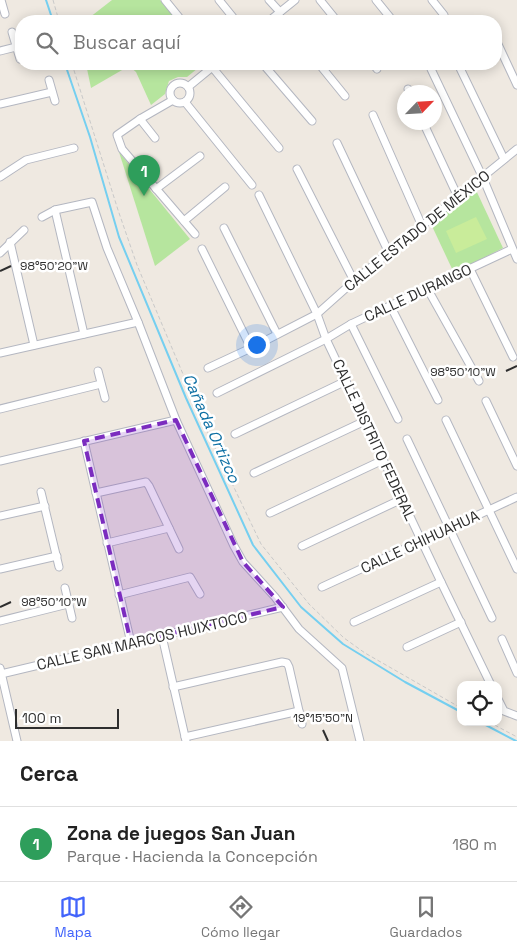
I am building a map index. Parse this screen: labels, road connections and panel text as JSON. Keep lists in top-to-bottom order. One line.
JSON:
{"streets":{"street":["CALLE ESTADO DE MÉXICO","CALLE DURANGO","CALLE DISTRITO FEDERAL","CALLE CHIHUAHUA","CALLE SAN MARCOS HUIXTOCO"]},"crossings":[["CALLE ESTADO DE MÉXICO","CALLE DISTRITO FEDERAL"],["CALLE DURANGO","CALLE DISTRITO FEDERAL"],["CALLE DISTRITO FEDERAL","CALLE CHIHUAHUA"]],"water":["Cañada Ortizco"],"scale_bar":"100 m","north":"top right","page":{"search":"Buscar aquí","pins":"1","scale":"100 m","heading":"Cerca","list":[{"mark":"1","name":"Zona de juegos San Juan","note":"Parque · Hacienda la Concepción","value":"180 m"}],"nav":["Mapa","Cómo llegar","Guardados"]},"coordinates":["98°50'20\"W","98°50'10\"W","19°15'50\"N"]}
